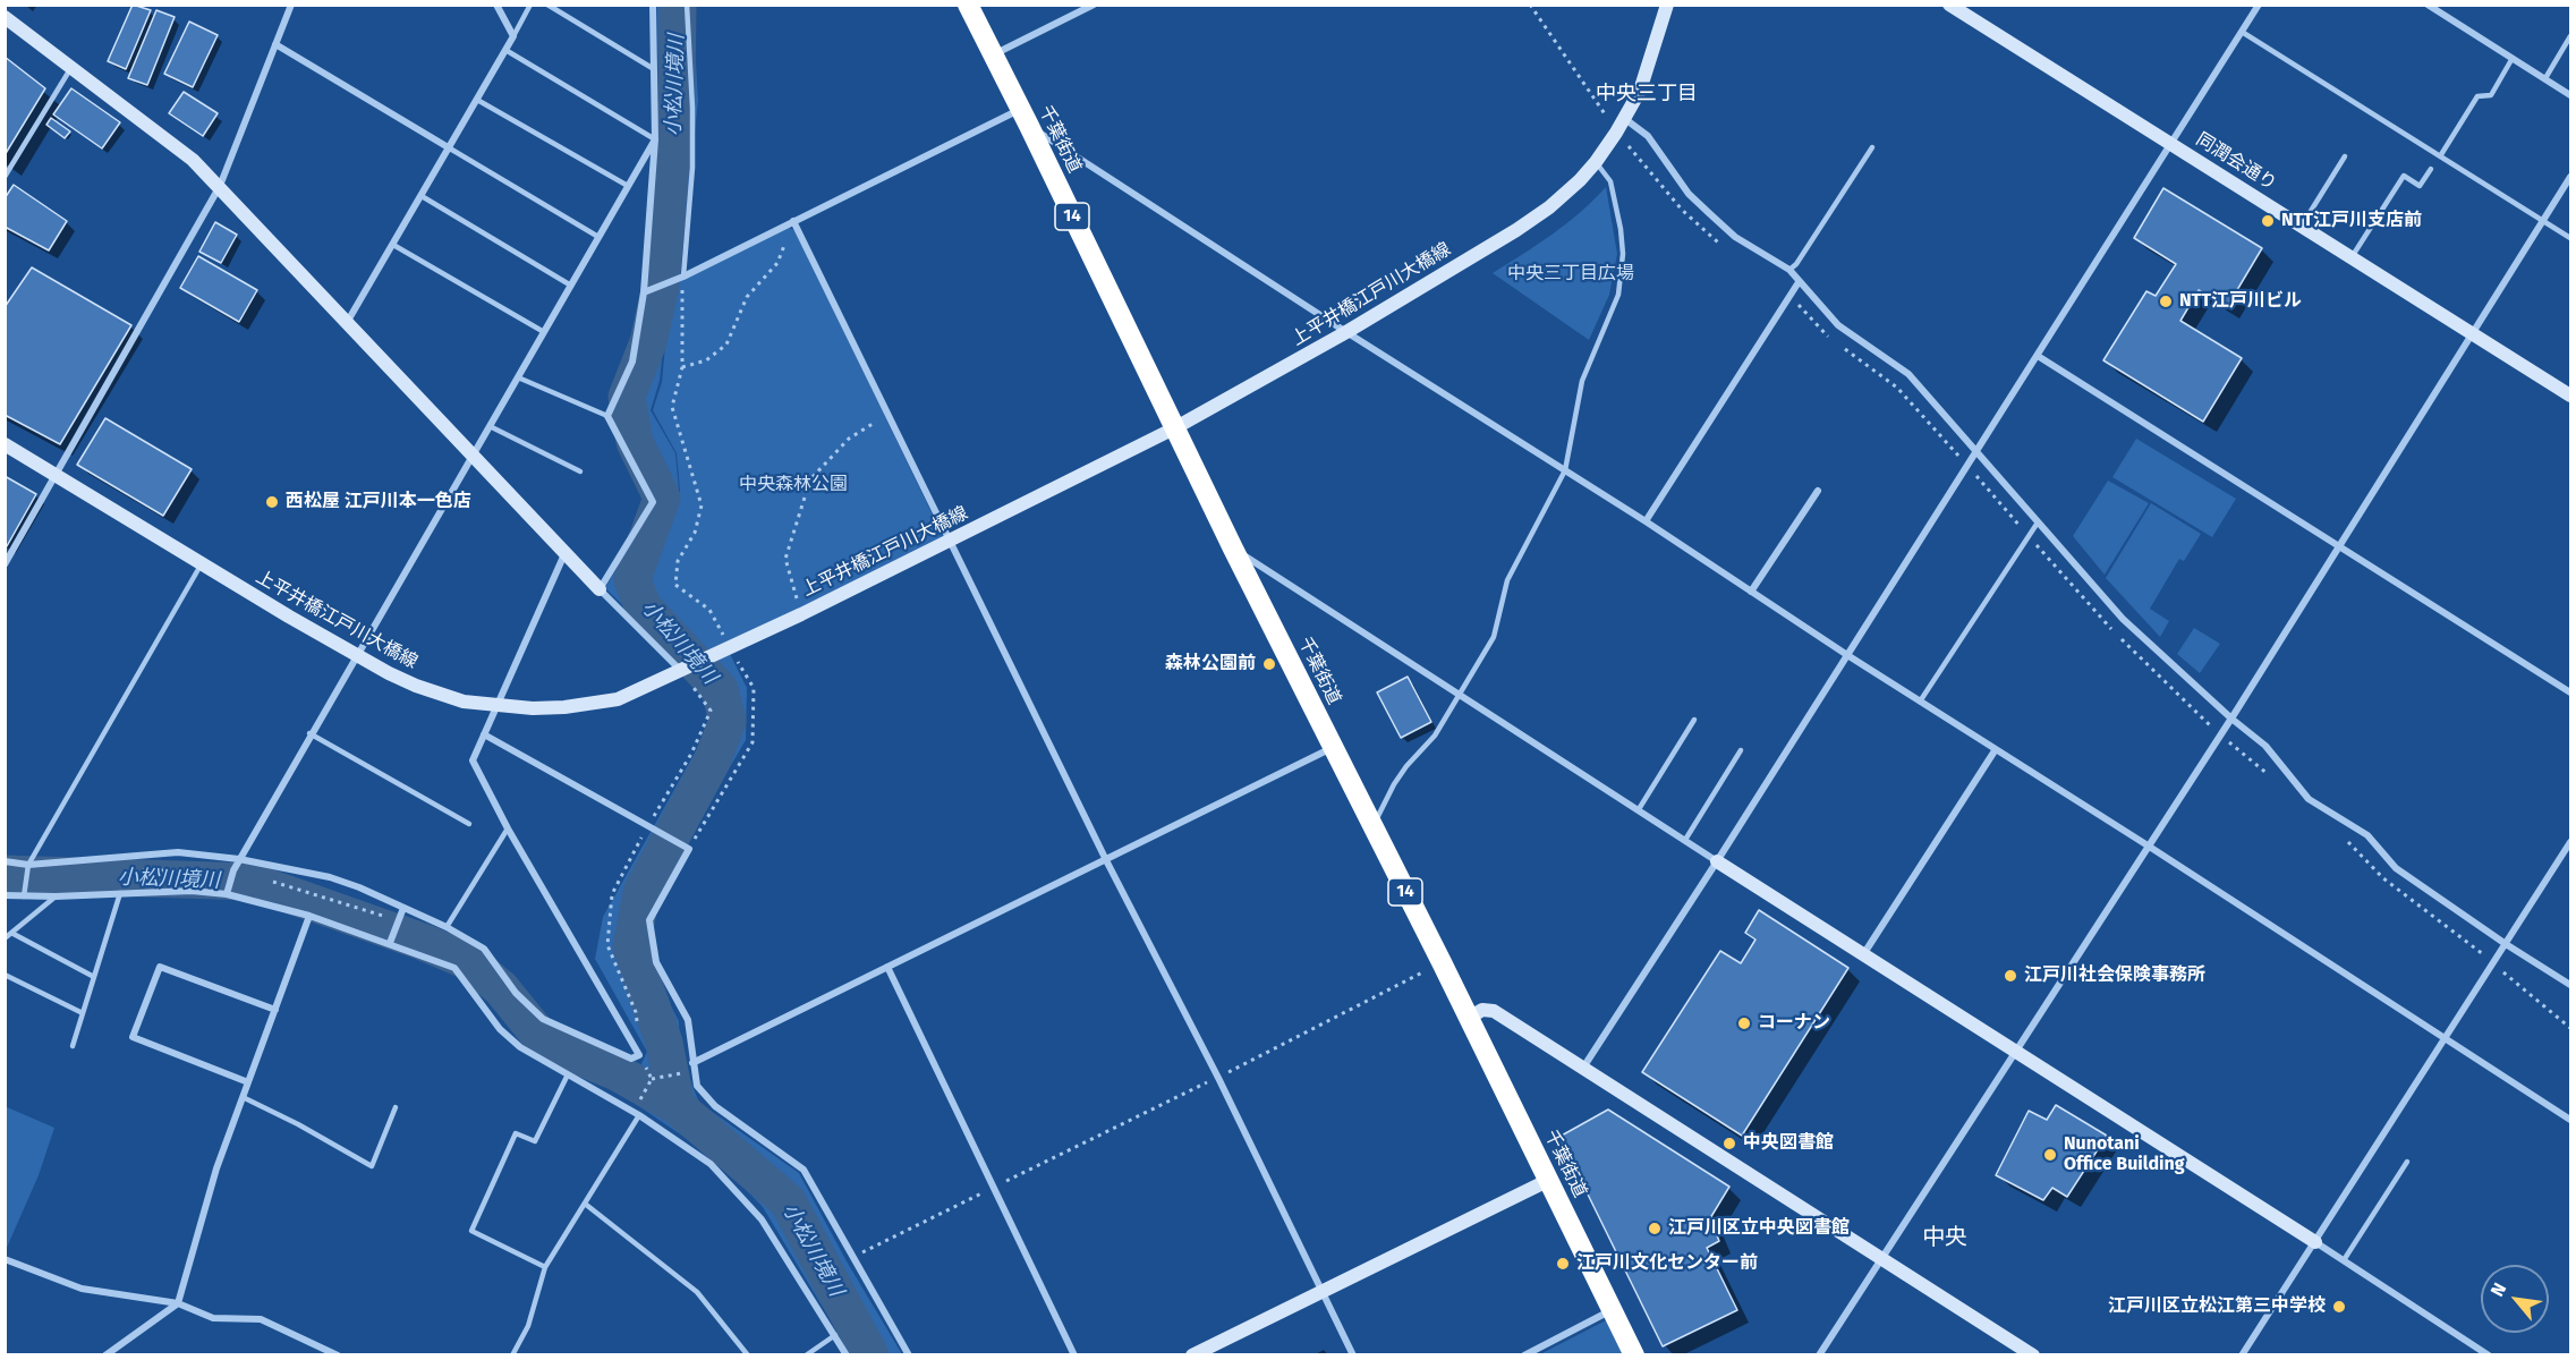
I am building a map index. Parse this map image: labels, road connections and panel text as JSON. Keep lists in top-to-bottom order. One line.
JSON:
{"streets":{"highway":["千葉街道","14"],"street":["同潤会通り","上平井橋江戸川大橋線"]},"crossings":[["千葉街道","上平井橋江戸川大橋線"]],"districts":["中央三丁目","中央"],"water":["小松川境川"],"parks":["中央三丁目広場","中央森林公園"],"places":["NTT江戸川支店前","NTT江戸川ビル","西松屋 江戸川本一色店","森林公園前","江戸川社会保険事務所","コーナン","中央図書館","Nunotani Office Building","江戸川区立中央図書館","江戸川文化センター前","江戸川区立松江第三中学校"],"north":"top left"}
